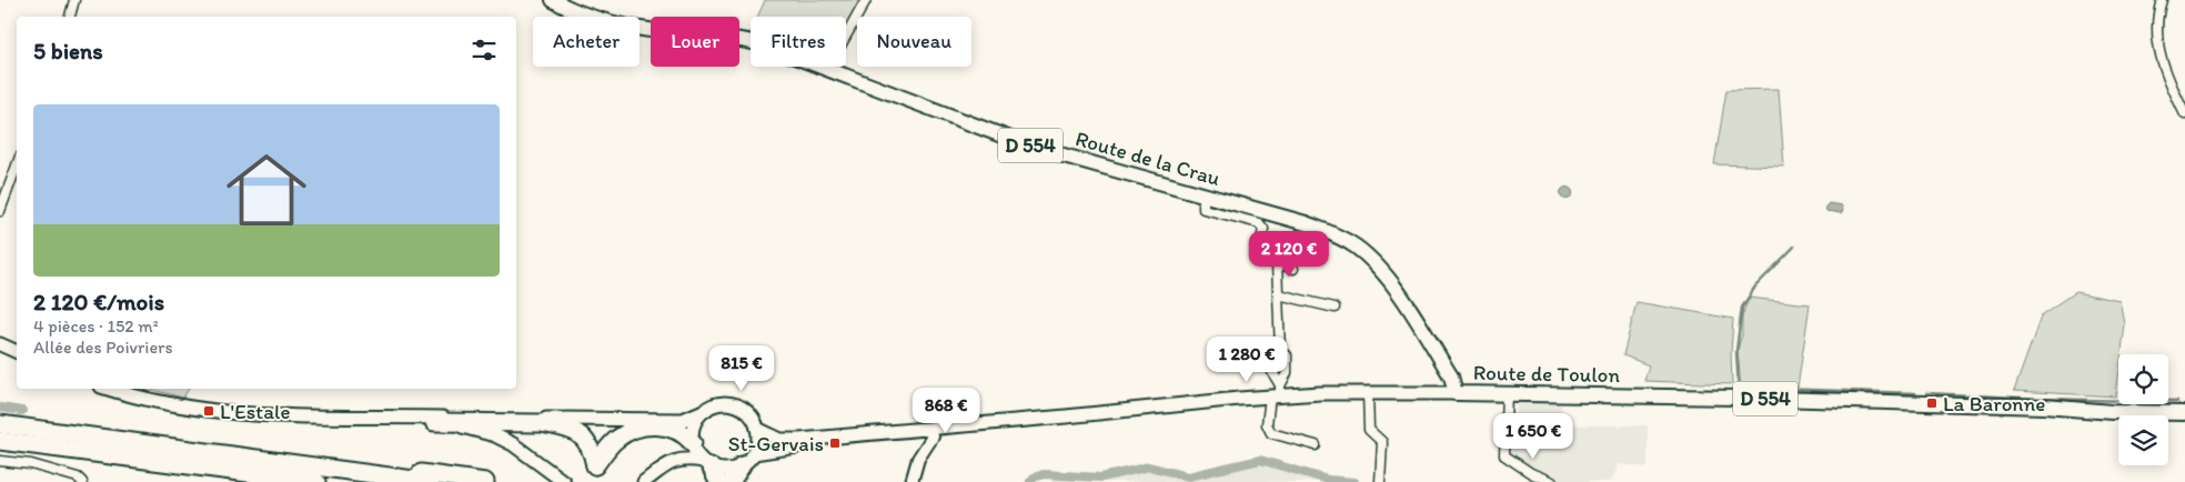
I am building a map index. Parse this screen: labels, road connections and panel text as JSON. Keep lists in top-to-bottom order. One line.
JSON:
{"streets":{"main road":["D 554","Route de la Crau","Route de Toulon"]},"crossings":[["Route de la Crau","Route de Toulon"]],"places":{"transit":["La Baronne","L'Estale","St-Gervais"]},"page":{"chip":["Acheter","Louer","Filtres","Nouveau"],"heading":"5 biens","list":[{"name":"2 120 €/mois","note":"4 pièces · 152 m² · Allée des Poivriers"}],"price":["2 120 €","1 280 €","815 €","868 €","1 650 €"]}}
